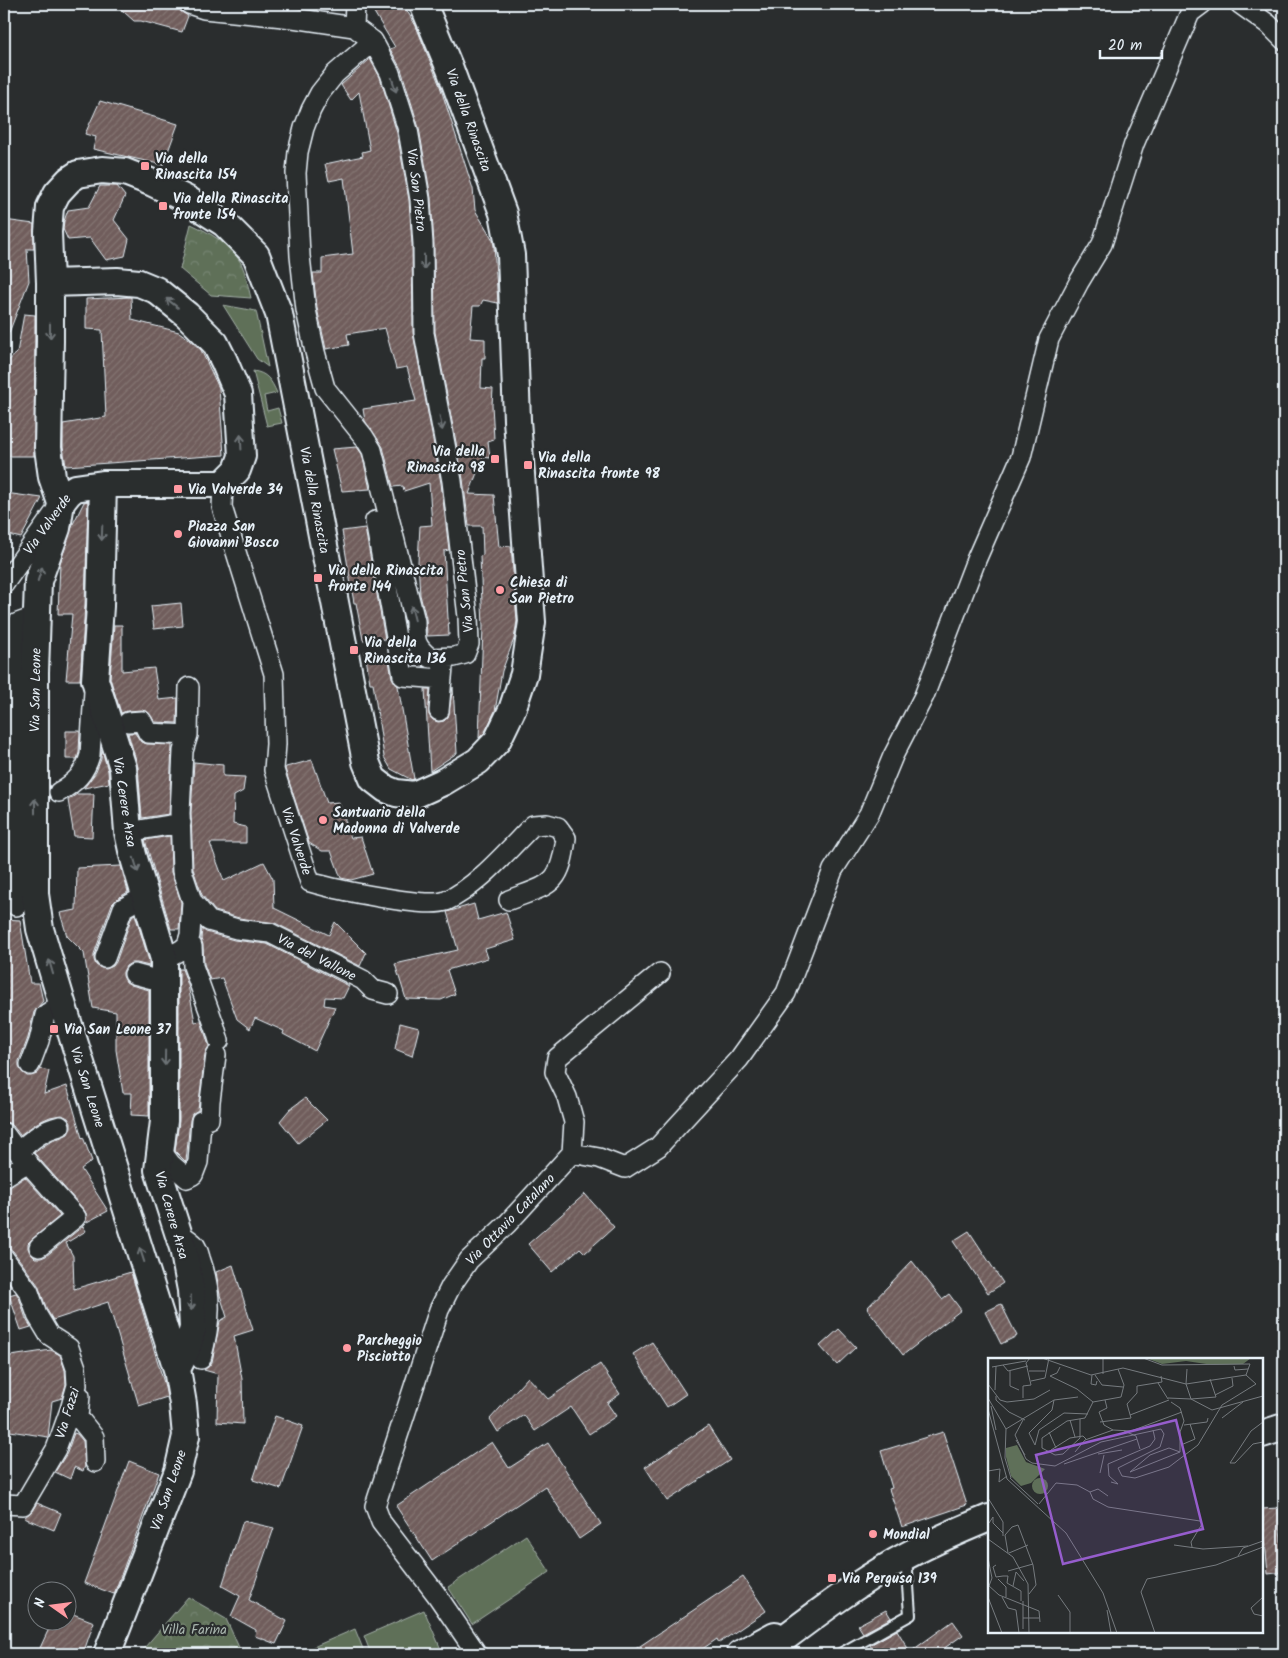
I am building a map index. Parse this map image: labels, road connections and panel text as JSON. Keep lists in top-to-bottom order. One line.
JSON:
{"streets":{"street":["Via della Rinascita","Via San Pietro","Via Valverde","Via San Leone","Via Cerere Arsa","Via del Vallone","Via Ottavio Catalano","Via Fazzi"]},"crossings":[["Via della Rinascita","Via Valverde"],["Via della Rinascita","Via San Leone"],["Via Valverde","Via San Leone"],["Via Valverde","Via Cerere Arsa"],["Via San Leone","Via Cerere Arsa"],["Via Cerere Arsa","Via del Vallone"]],"parks":["Villa Farina"],"places":{"transit":["Via della Rinascita 154","Via della Rinascita fronte 154","Via della Rinascita 98","Via della Rinascita fronte 98","Via Valverde 34","Via della Rinascita fronte 144","Via della Rinascita 136","Via San Leone 37","Via Pergusa 139"],"other":["Piazza San Giovanni Bosco","Chiesa di San Pietro","Santuario della Madonna di Valverde","Parcheggio Pisciotto","Mondial"]},"scale_bar":"20 m","north":"left"}
